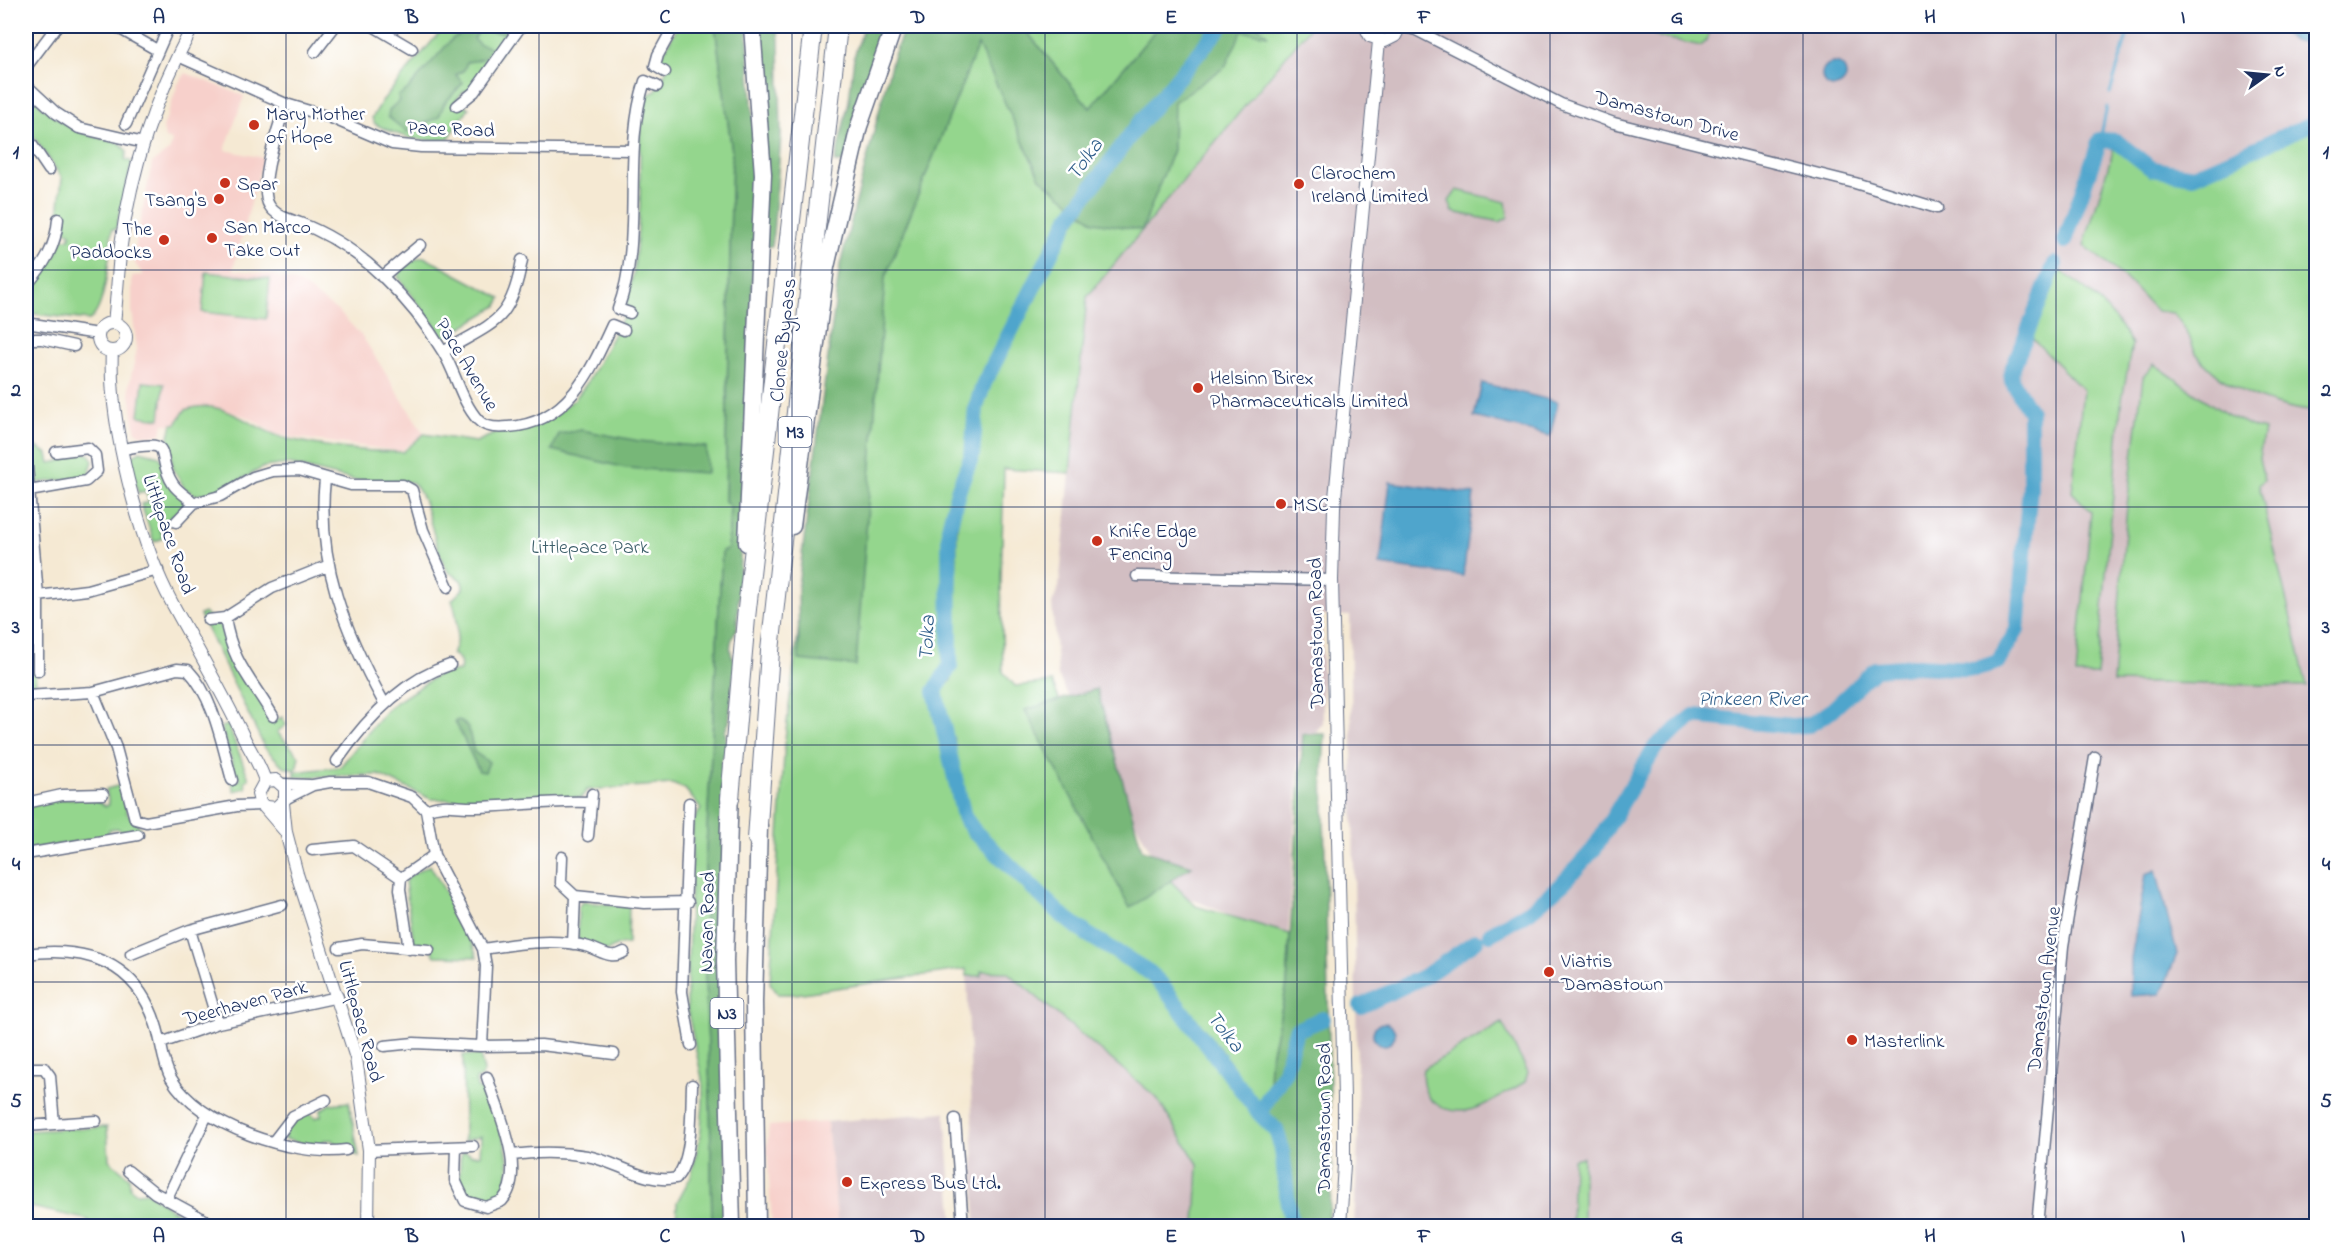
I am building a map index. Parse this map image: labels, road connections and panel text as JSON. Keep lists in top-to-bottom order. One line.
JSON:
{"streets":{"highway":["Clonee Bypass","M3","Navan Road","N3"],"street":["Damastown Drive","Pace Road","Pace Avenue","Littlepace Road","Damastown Road","Damastown Avenue","Deerhaven Park"]},"crossings":[["Pace Road","Pace Avenue"],["Clonee Bypass","Navan Road"],["Clonee Bypass","N3"],["Littlepace Road","Deerhaven Park"]],"water":["Tolka","Pinkeen River"],"parks":["Littlepace Park"],"places":["Mary Mother of Hope","Spar","Clarochem Ireland Limited","Tsang's","San Marco Take Out","The Paddocks","Helsinn Birex Pharmaceuticals Limited","MSC","Knife Edge Fencing","Viatris Damastown","Masterlink","Express Bus Ltd."],"north":"right","grid":{"columns":["A","B","C","D","E","F","G","H","I"],"rows":["1","2","3","4","5"]}}
